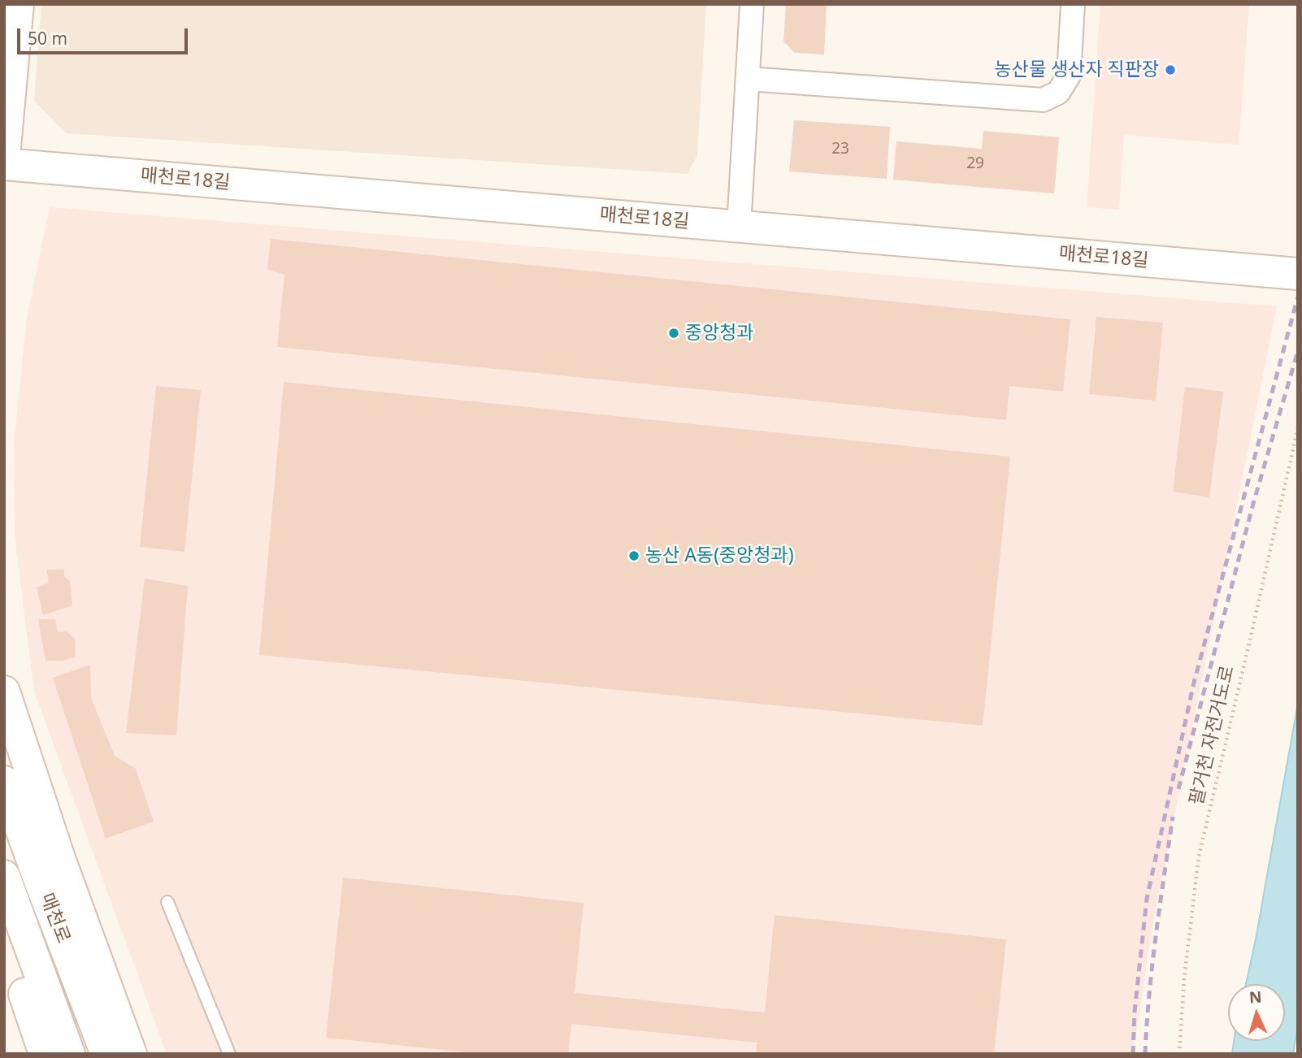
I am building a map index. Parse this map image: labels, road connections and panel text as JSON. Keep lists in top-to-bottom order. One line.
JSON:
{"streets":{"main road":["매천로18길","매천로"],"path":["팔거천 자전거도로"]},"places":["농산물 생산자 직판장","중앙청과","농산 A동(중앙청과)"],"house_numbers":["23","29"],"scale_bar":"50 m","north":"top"}
